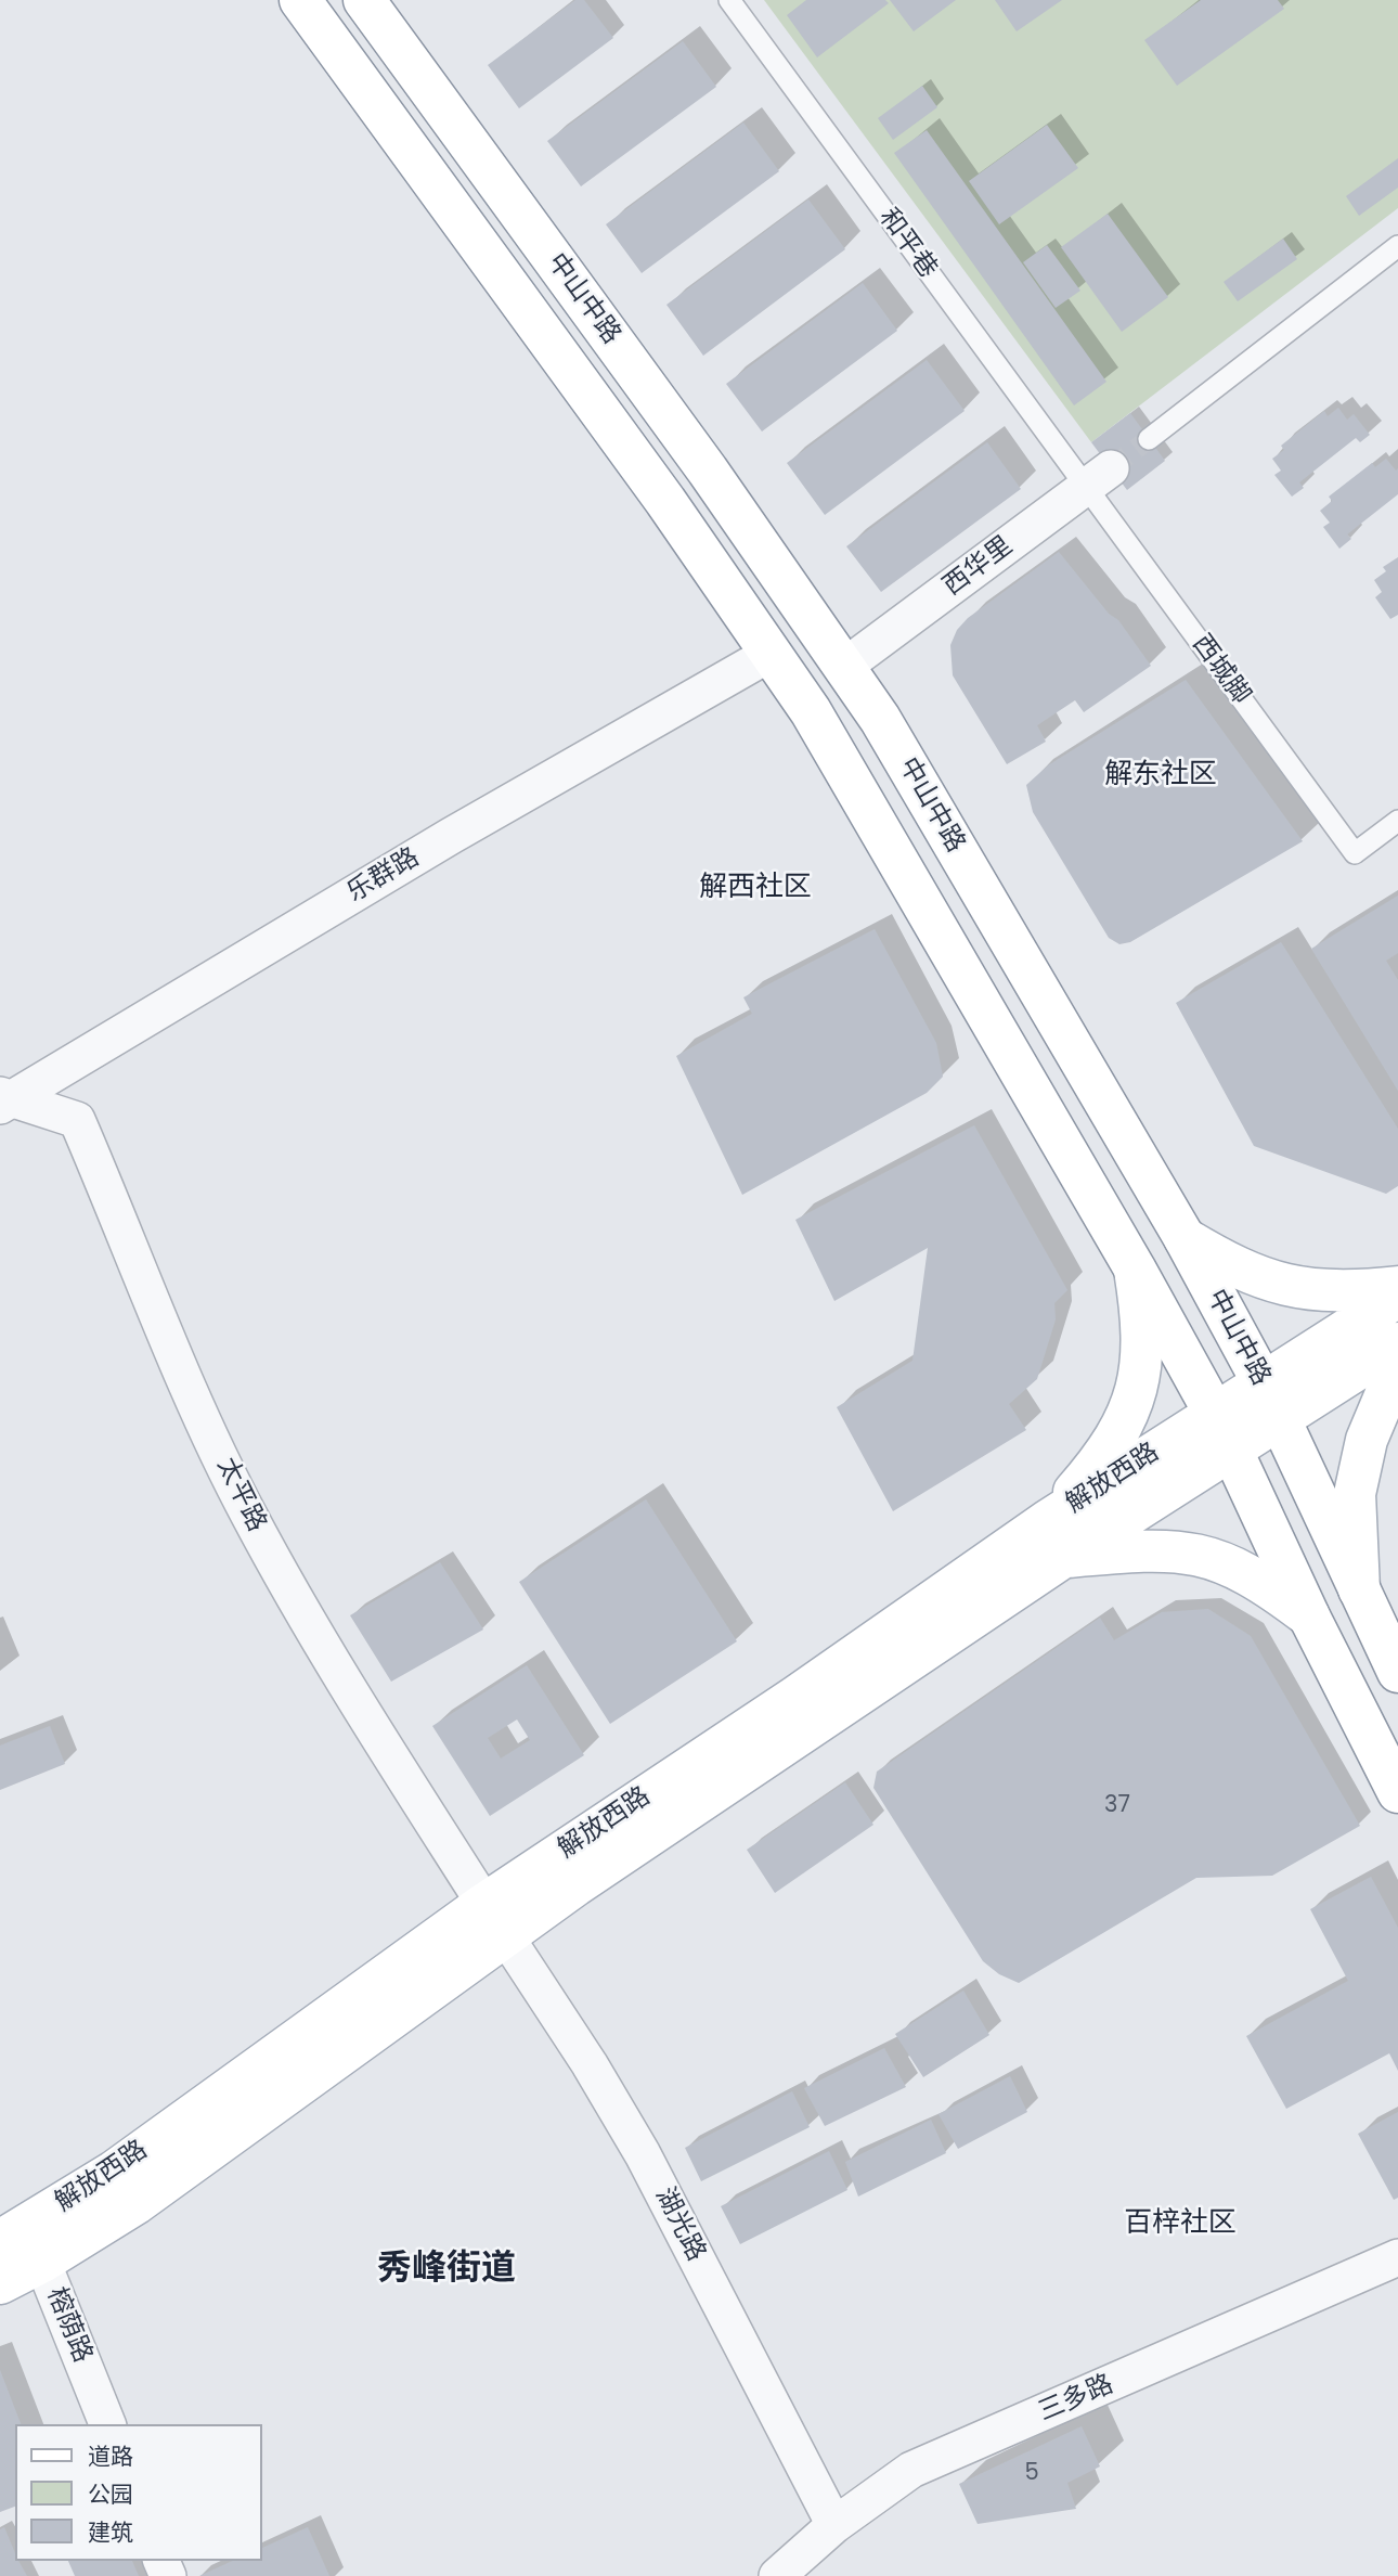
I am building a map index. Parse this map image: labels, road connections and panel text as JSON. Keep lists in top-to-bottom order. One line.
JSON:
{"streets":{"main road":["中山中路","解放西路"],"street":["和平巷","西华里","西城脚","乐群路","太平路","湖光路","榕荫路","三多路"]},"crossings":[["和平巷","西华里"],["和平巷","西城脚"],["中山中路","西华里"],["中山中路","乐群路"],["中山中路","解放西路"],["西华里","西城脚"],["乐群路","太平路"],["解放西路","太平路"],["解放西路","湖光路"],["解放西路","榕荫路"],["太平路","湖光路"],["湖光路","三多路"]],"districts":["解东社区","解西社区","百梓社区","秀峰街道"],"house_numbers":["37","5"],"legend":["道路","公园","建筑"]}
